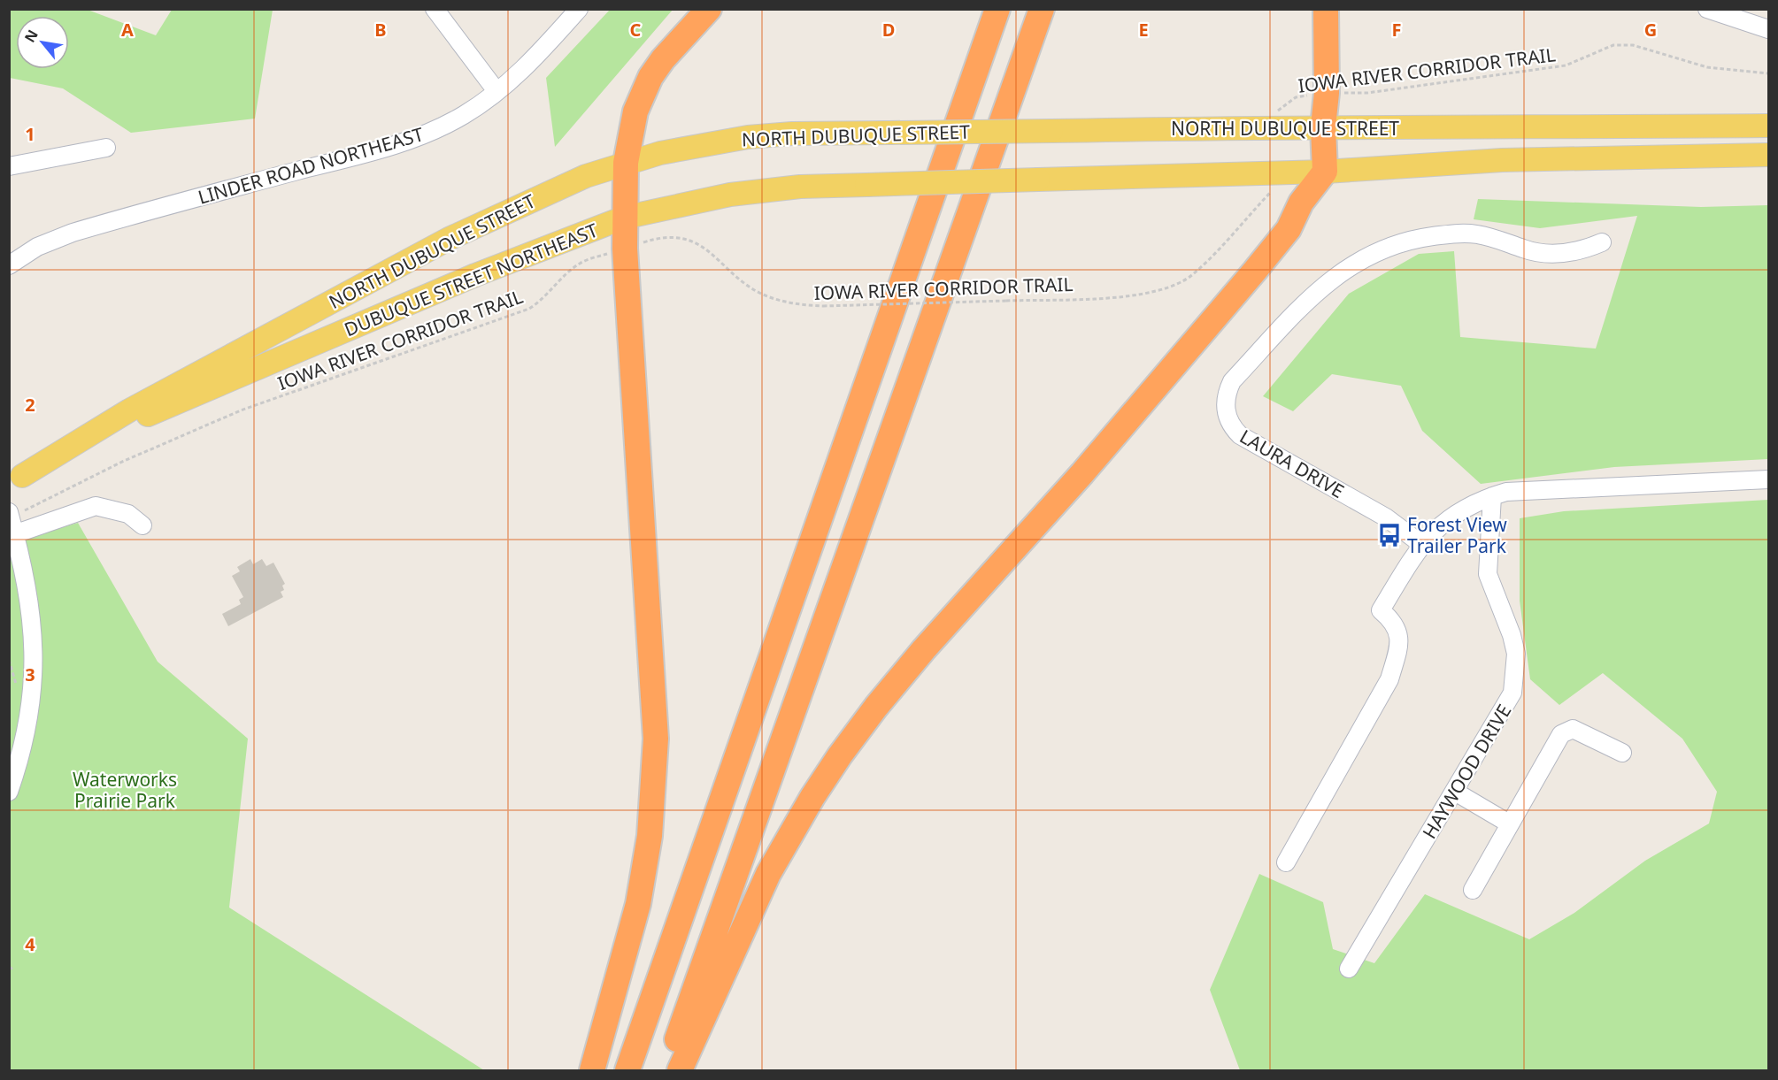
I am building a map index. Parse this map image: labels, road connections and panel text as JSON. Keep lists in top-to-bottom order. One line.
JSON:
{"streets":{"main road":["NORTH DUBUQUE STREET","DUBUQUE STREET NORTHEAST"],"street":["LINDER ROAD NORTHEAST","LAURA DRIVE","HAYWOOD DRIVE"],"path":["IOWA RIVER CORRIDOR TRAIL"]},"crossings":[["IOWA RIVER CORRIDOR TRAIL","NORTH DUBUQUE STREET"],["NORTH DUBUQUE STREET","DUBUQUE STREET NORTHEAST"]],"parks":["Waterworks Prairie Park"],"places":{"bus stop":["Forest View Trailer Park"]},"north":"top left","grid":{"columns":["A","B","C","D","E","F","G"],"rows":["1","2","3","4"]}}
